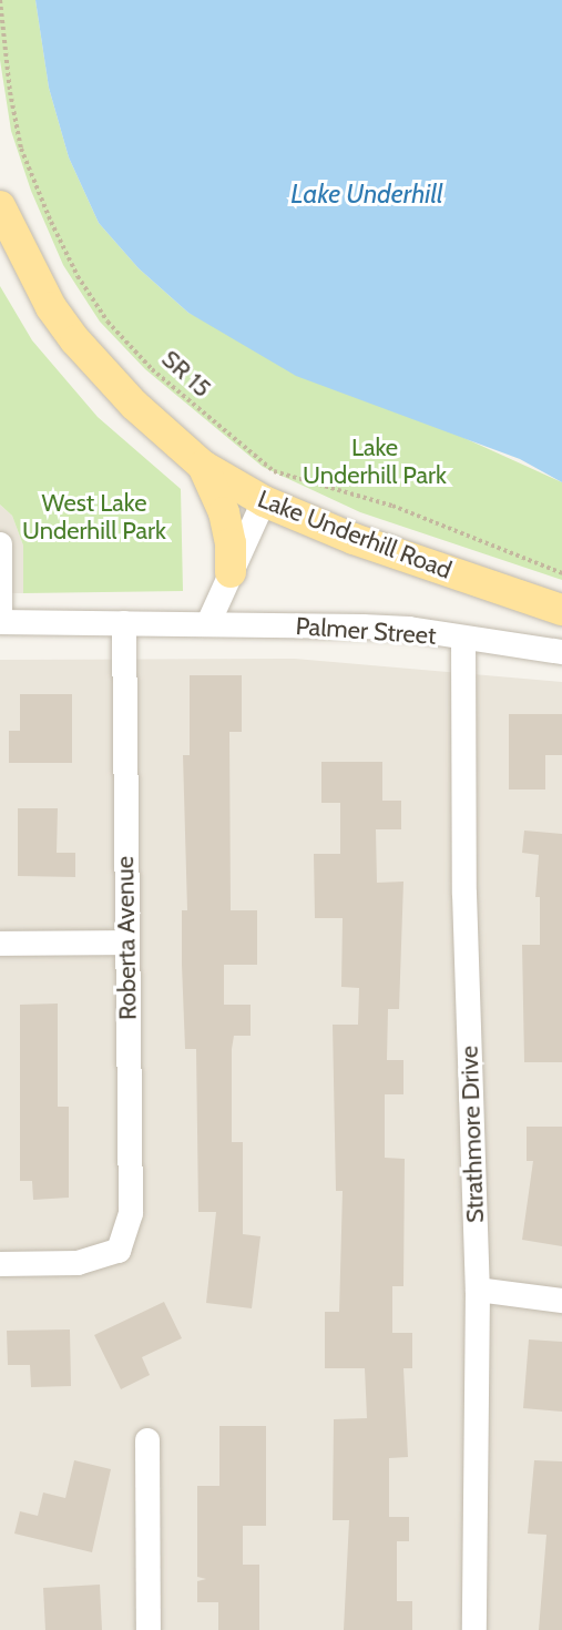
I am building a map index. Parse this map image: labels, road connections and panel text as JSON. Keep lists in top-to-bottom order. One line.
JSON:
{"streets":{"main road":["Lake Underhill Road"],"street":["Palmer Street","Roberta Avenue","Strathmore Drive"],"path":["SR 15"]},"crossings":[["Palmer Street","Roberta Avenue"],["Palmer Street","Strathmore Drive"]],"water":["Lake Underhill"],"parks":["Lake Underhill Park","West Lake Underhill Park"]}
